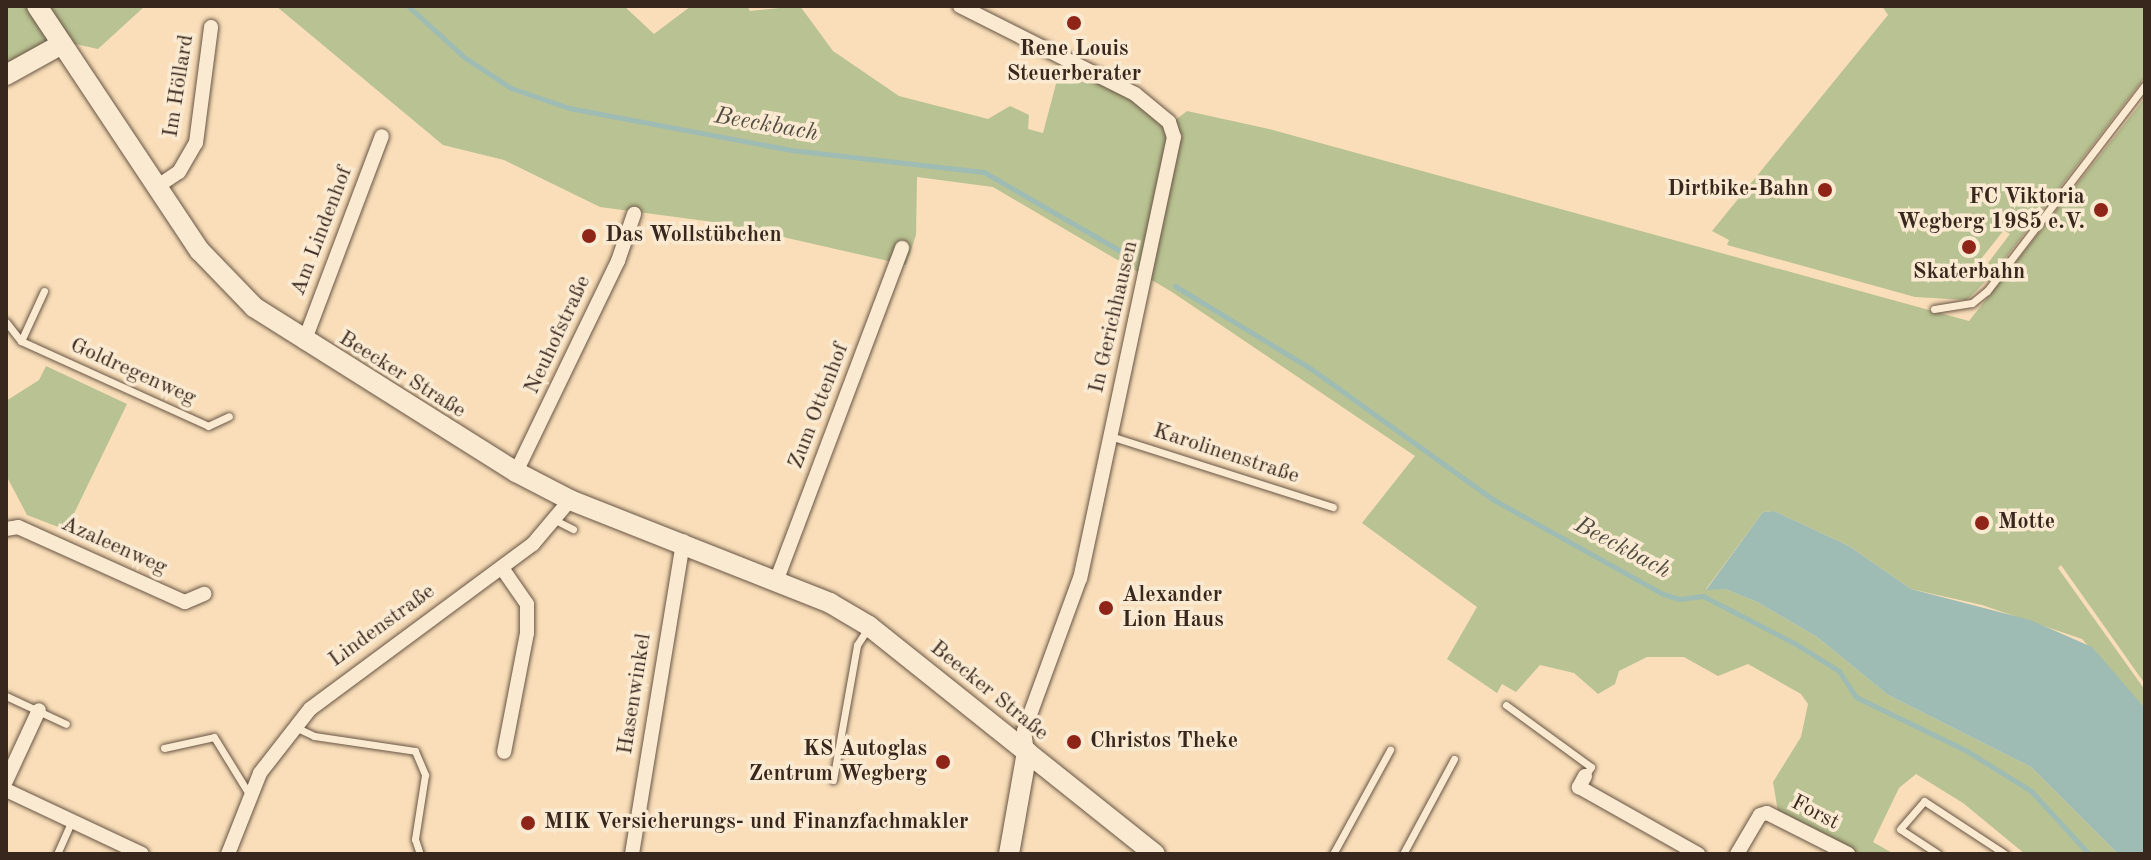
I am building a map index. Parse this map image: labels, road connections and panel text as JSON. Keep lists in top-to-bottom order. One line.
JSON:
{"streets":{"street":["Im Höllard","Am Lindenhof","In Gerichhausen","Neuhofstraße","Beecker Straße","Zum Ottenhof","Azaleenweg","Lindenstraße","Hasenwinkel","Forst"],"lane":["Goldregenweg","Karolinenstraße"]},"crossings":[["Im Höllard","Beecker Straße"],["Am Lindenhof","Beecker Straße"],["In Gerichhausen","Beecker Straße"],["In Gerichhausen","Karolinenstraße"],["Neuhofstraße","Beecker Straße"],["Beecker Straße","Zum Ottenhof"],["Beecker Straße","Lindenstraße"],["Beecker Straße","Hasenwinkel"]],"water":["Beeckbach"],"places":["Rene Louis Steuerberater","Dirtbike-Bahn","FC Viktoria Wegberg 1985 e.V.","Das Wollstübchen","Skaterbahn","Motte","Alexander Lion Haus","Christos Theke","KS Autoglas Zentrum Wegberg","MIK Versicherungs- und Finanzfachmakler"]}
